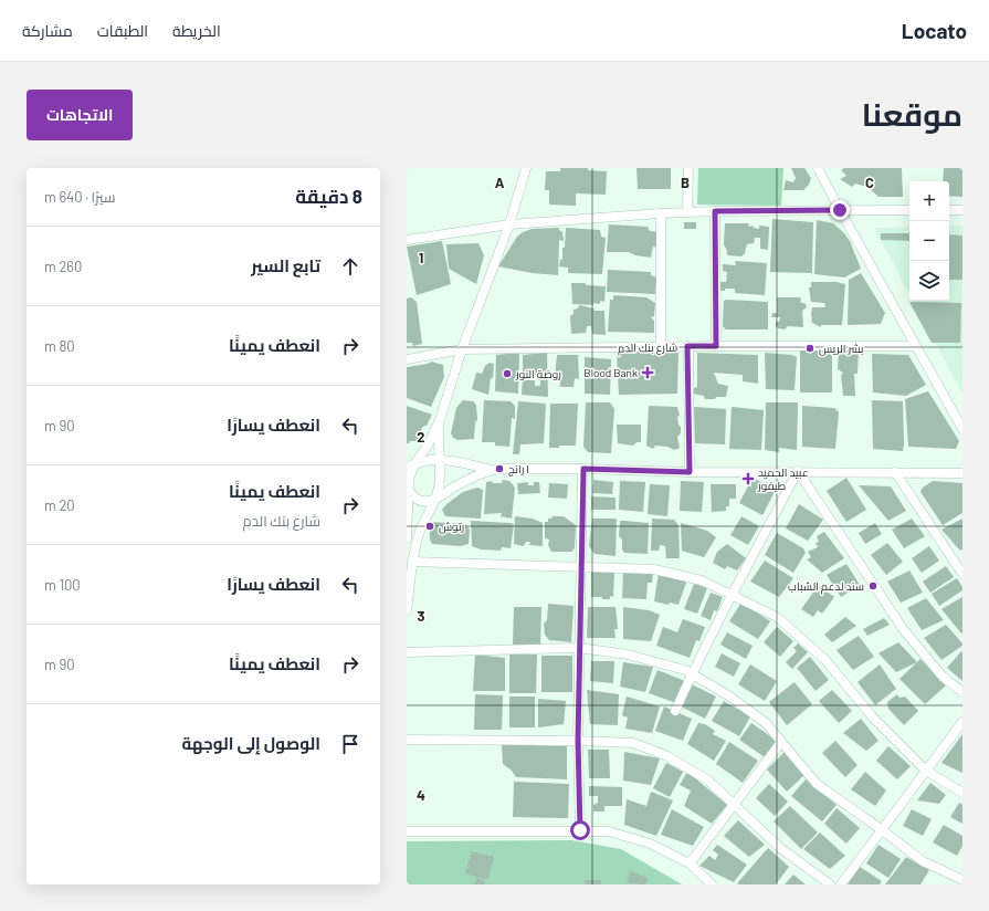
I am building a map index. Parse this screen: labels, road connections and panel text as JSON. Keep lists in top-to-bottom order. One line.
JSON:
{"streets":{"street":["شارع بنك الدم"]},"places":{"other":["بشر الريس","روضة النور","ا رانج","رتوش","سند لدعم الشباب"],"health":["Blood Bank","عبيد الحميد طيفور"]},"page":{"header":"Locato","nav":["الخريطة","الطبقات","مشاركة"],"title":"موقعنا","buttons":"الاتجاهات","heading":["8 دقيقة","سيرًا · 640 m"],"map_buttons":["+","−"],"list":[["تابع السير","260 m"],["انعطف يمينًا","80 m"],["انعطف يسارًا","90 m"],["انعطف يمينًا","شارع بنك الدم","20 m"],["انعطف يسارًا","100 m"],["انعطف يمينًا","90 m"],"الوصول إلى الوجهة"]},"grid":{"columns":["A","B","C"],"rows":["1","2","3","4"]}}
